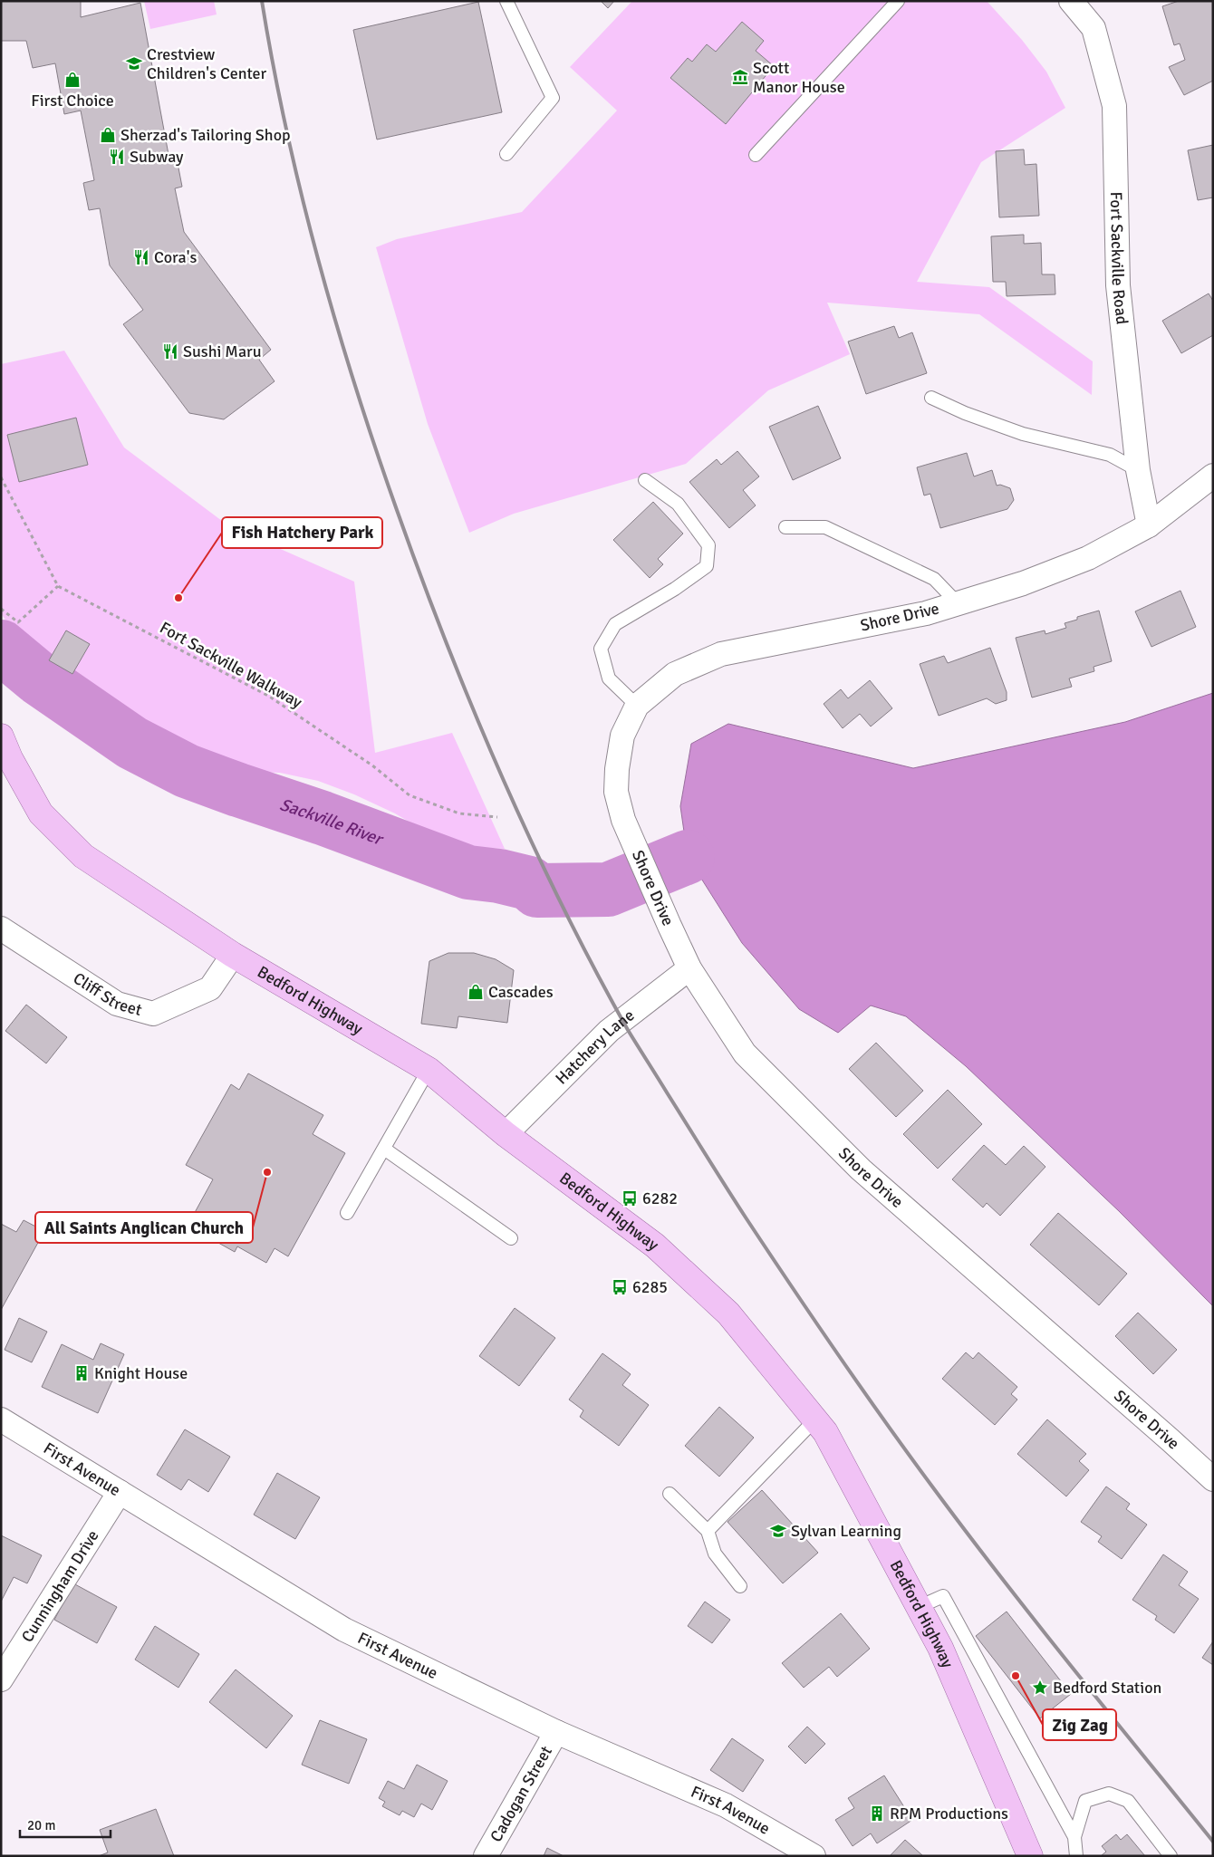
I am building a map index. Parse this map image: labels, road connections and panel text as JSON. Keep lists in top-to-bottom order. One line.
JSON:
{"streets":{"main road":["Bedford Highway"],"street":["Fort Sackville Road","Shore Drive","Cliff Street","Hatchery Lane","First Avenue","Cunningham Drive","Cadogan Street"],"path":["Fort Sackville Walkway"]},"crossings":[["Fort Sackville Road","Shore Drive"],["Shore Drive","Hatchery Lane"],["Cliff Street","Bedford Highway"],["Bedford Highway","Hatchery Lane"],["First Avenue","Cunningham Drive"],["First Avenue","Cadogan Street"]],"water":["Sackville River"],"places":{"school or university":["Crestview Children's Center","Sylvan Learning"],"museum":["Scott Manor House"],"shop":["First Choice","Sherzad's Tailoring Shop","Cascades"],"restaurant":["Subway","Cora's","Sushi Maru"],"other":["Fish Hatchery Park","All Saints Anglican Church","Zig Zag"],"bus stop":["6282","6285"],"building":["Knight House","RPM Productions"],"place":["Bedford Station"]},"scale_bar":"20 m"}
